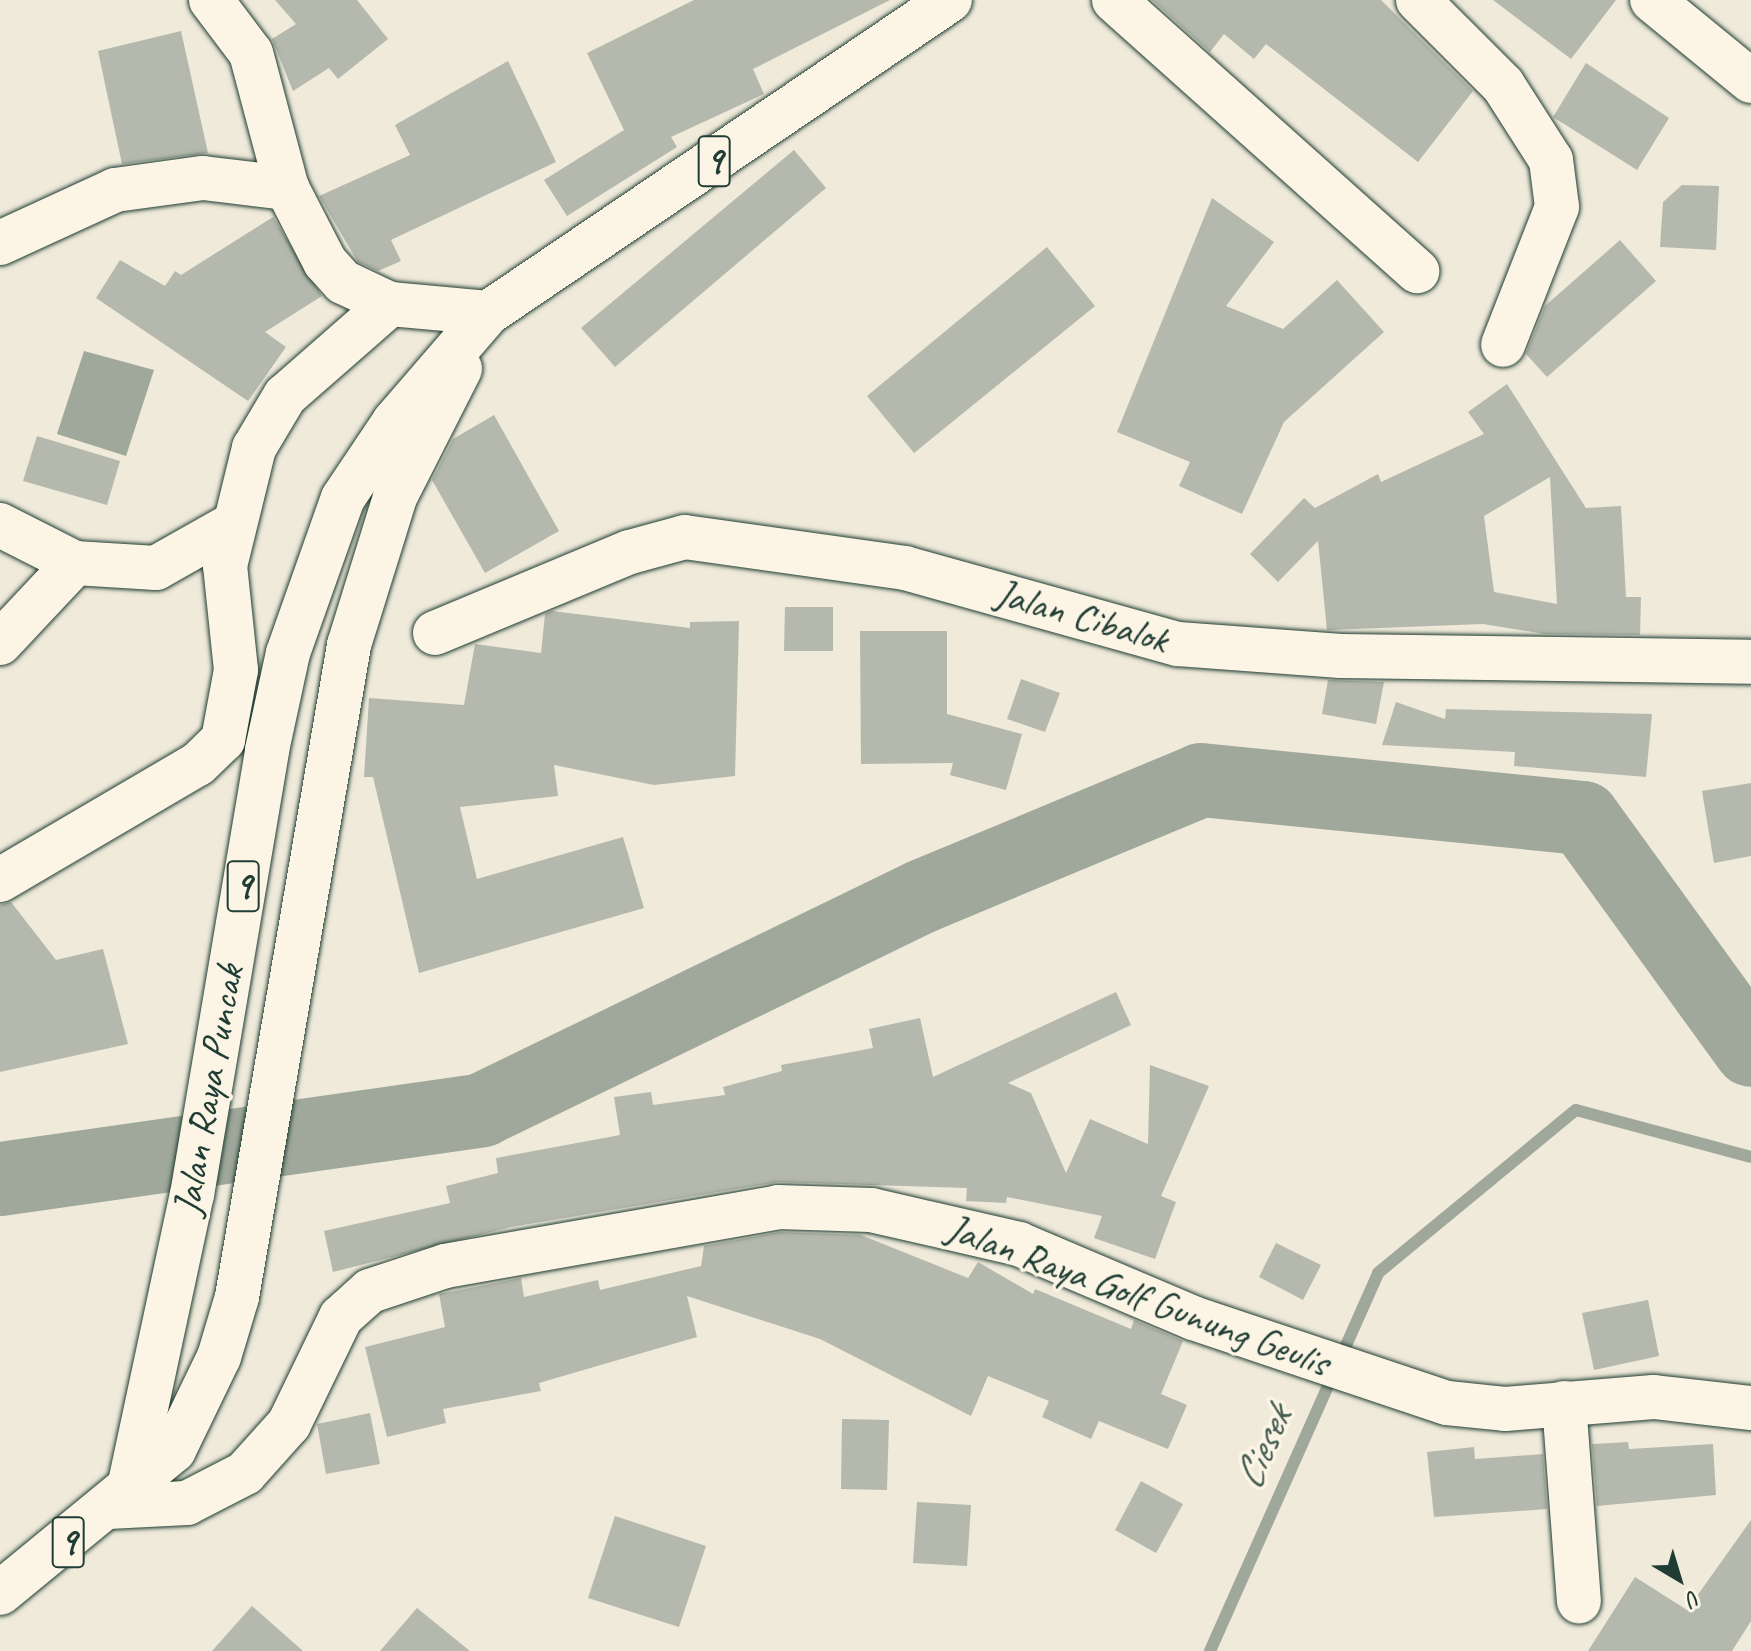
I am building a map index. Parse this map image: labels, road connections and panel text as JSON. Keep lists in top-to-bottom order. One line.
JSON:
{"streets":{"main road":["9","Jalan Cibalok","Jalan Raya Puncak","Jalan Raya Golf Gunung Geulis"]},"crossings":[["9","Jalan Raya Puncak"],["9","Jalan Raya Golf Gunung Geulis"],["Jalan Raya Puncak","Jalan Raya Golf Gunung Geulis"]],"water":["Ciesek"],"north":"bottom right"}
